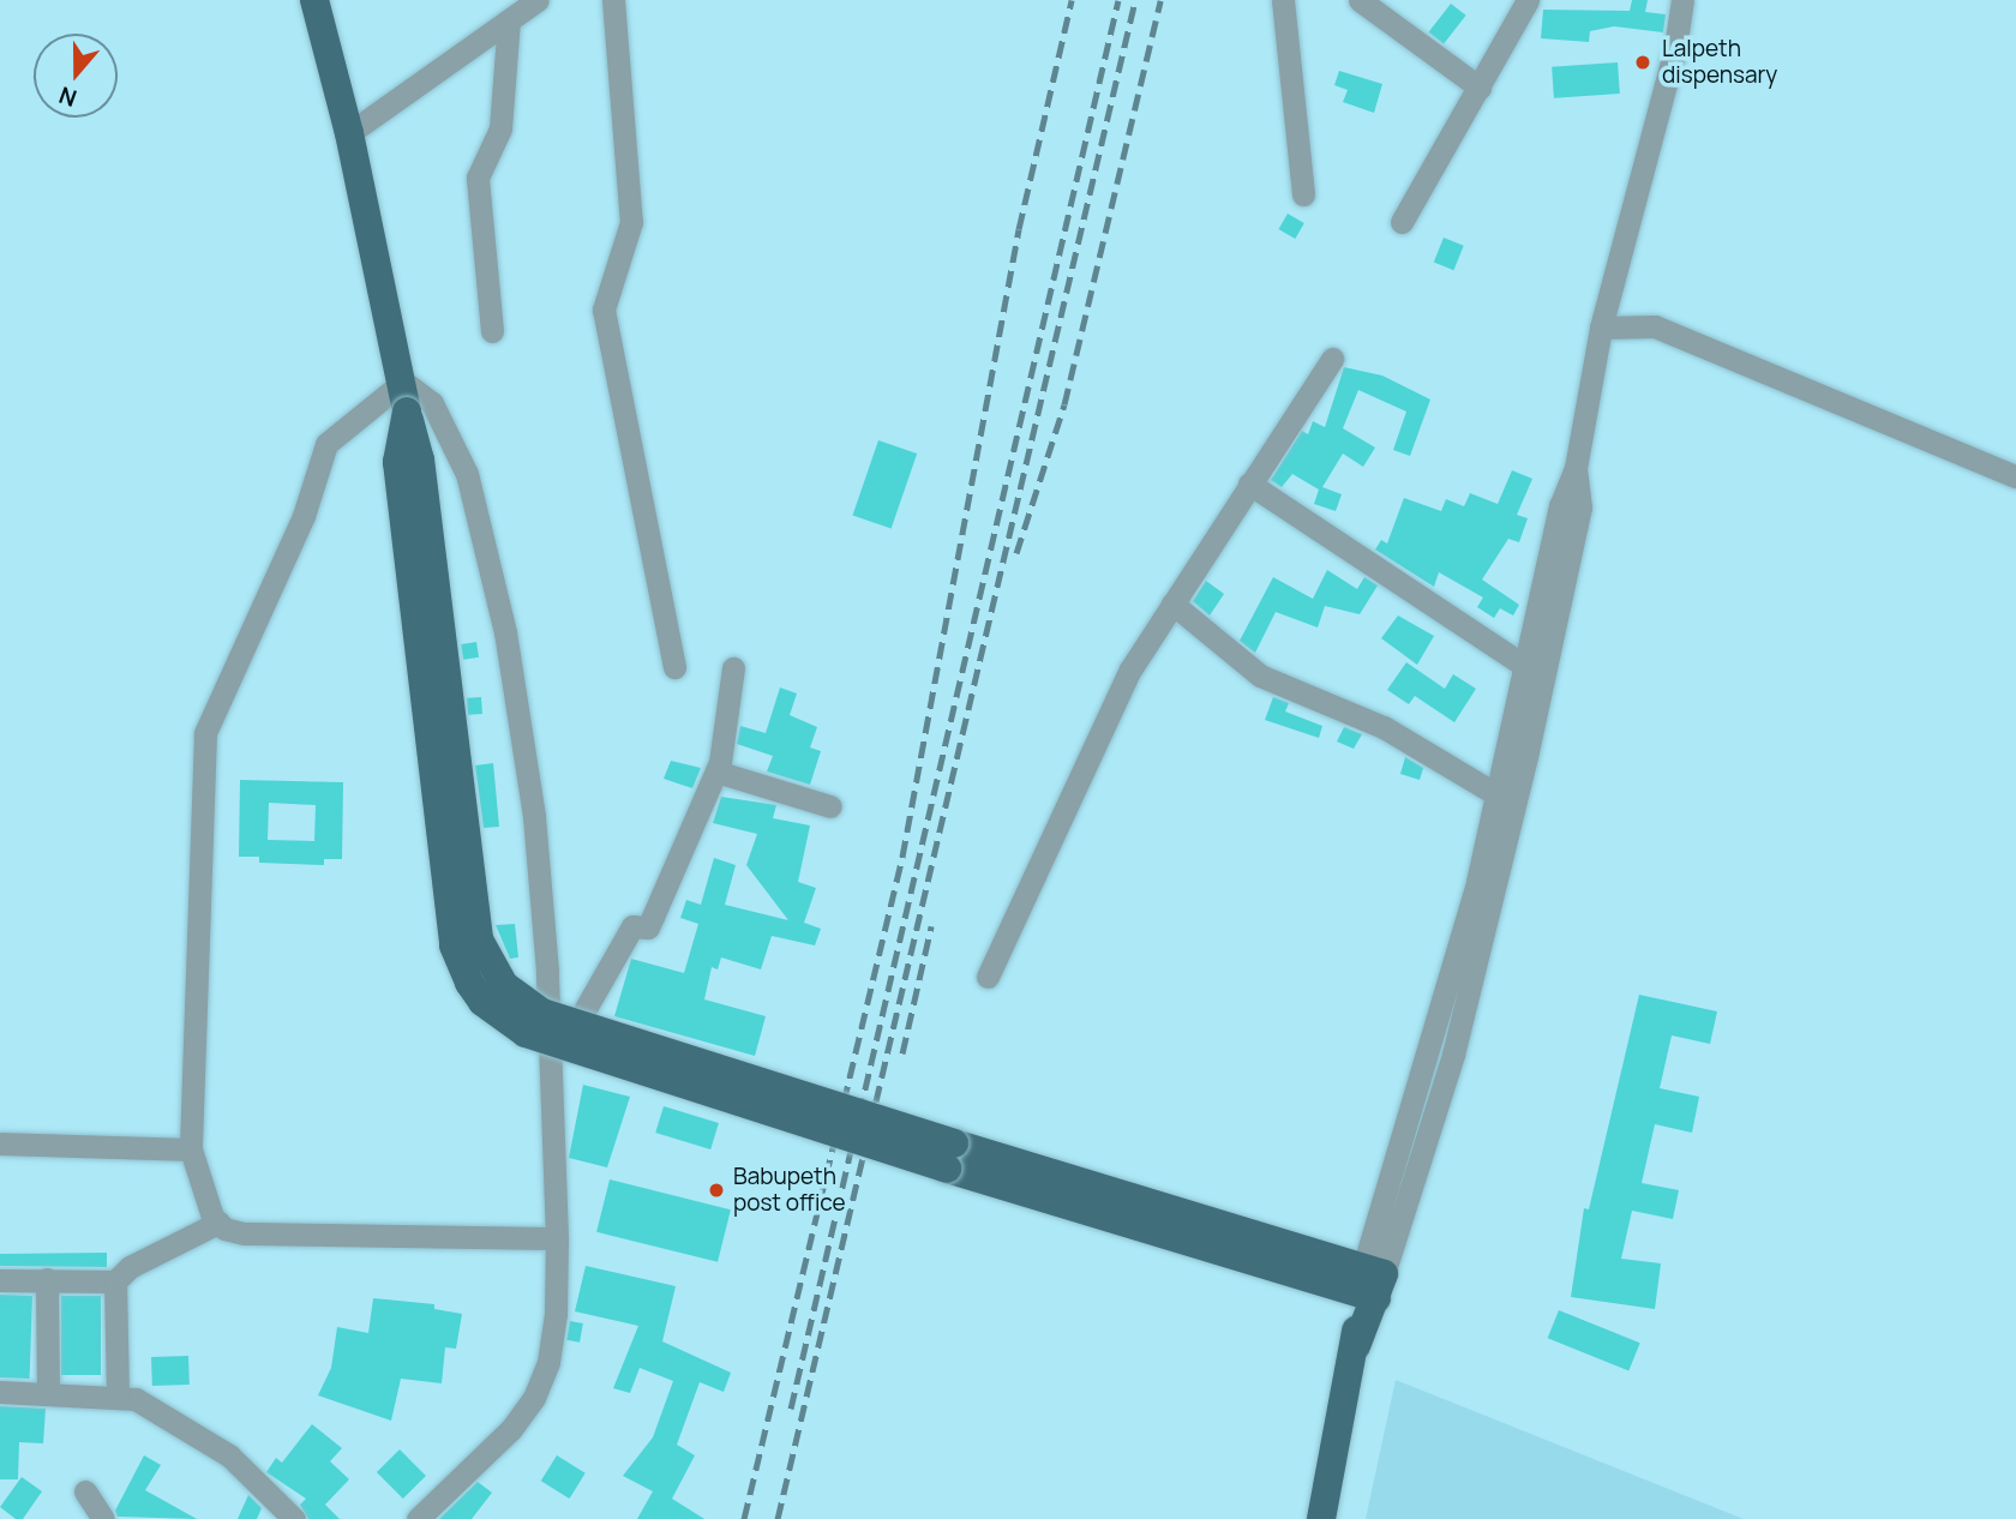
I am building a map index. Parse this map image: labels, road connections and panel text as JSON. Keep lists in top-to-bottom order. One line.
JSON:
{"places":["Lalpeth dispensary","Babupeth post office"],"north":"bottom"}
